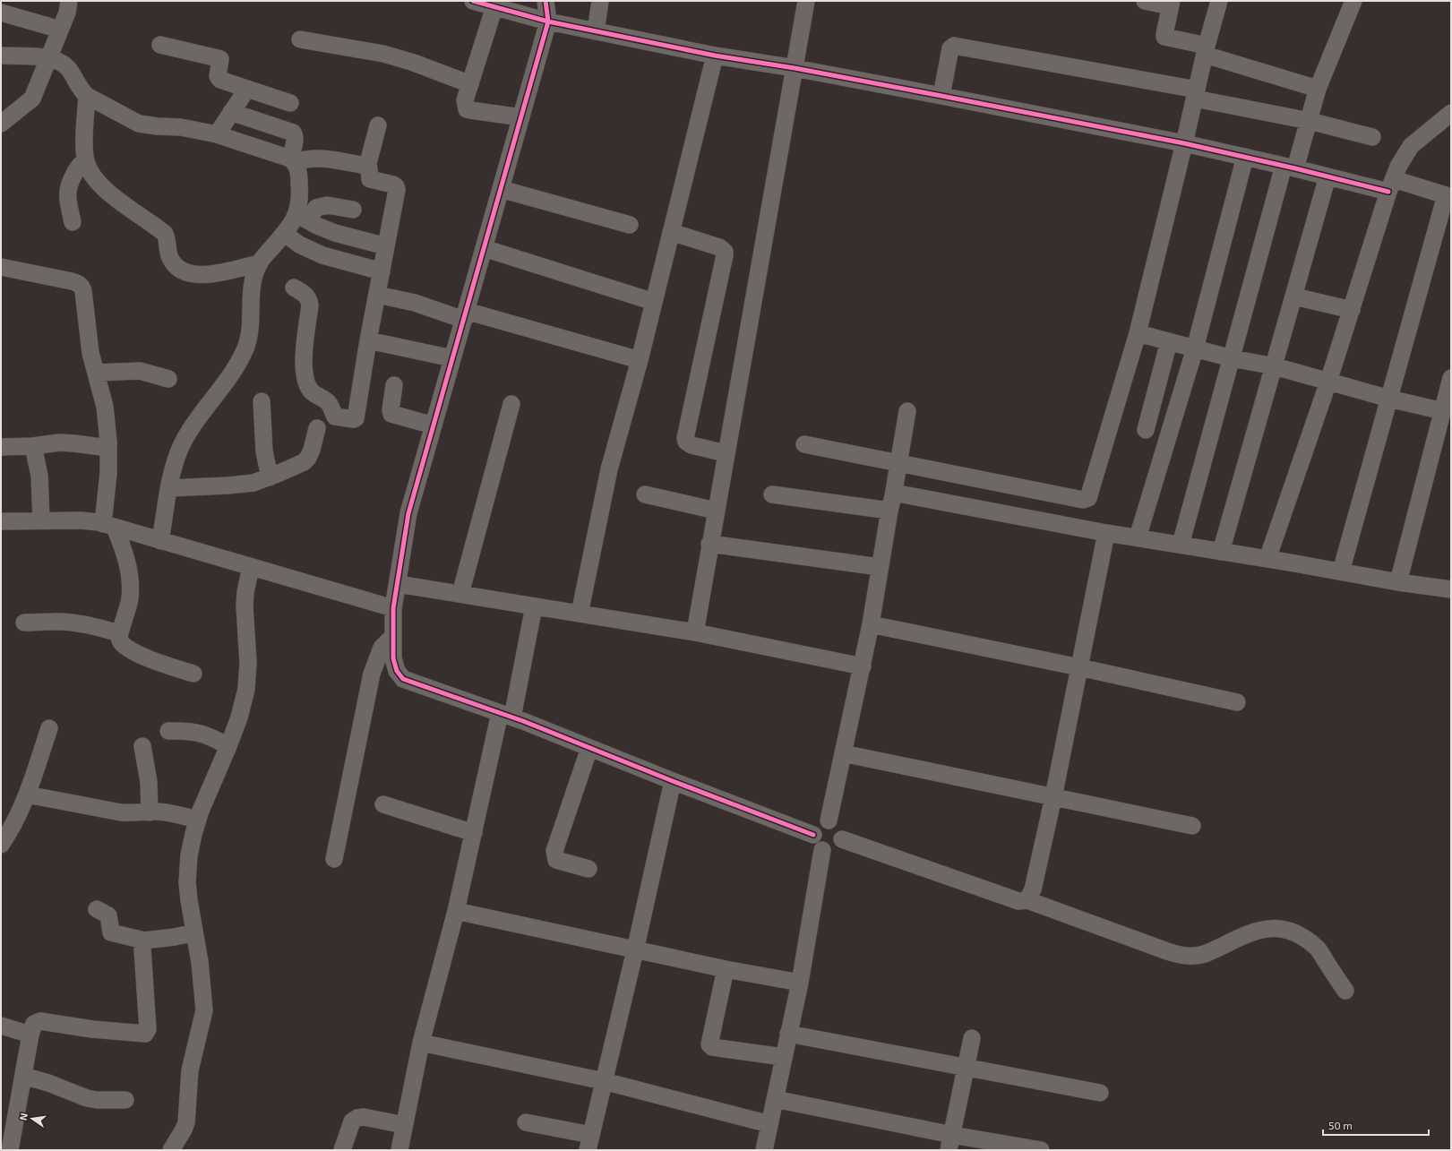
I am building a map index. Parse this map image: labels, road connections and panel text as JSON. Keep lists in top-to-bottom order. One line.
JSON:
{"scale_bar":"50 m","north":"left"}
